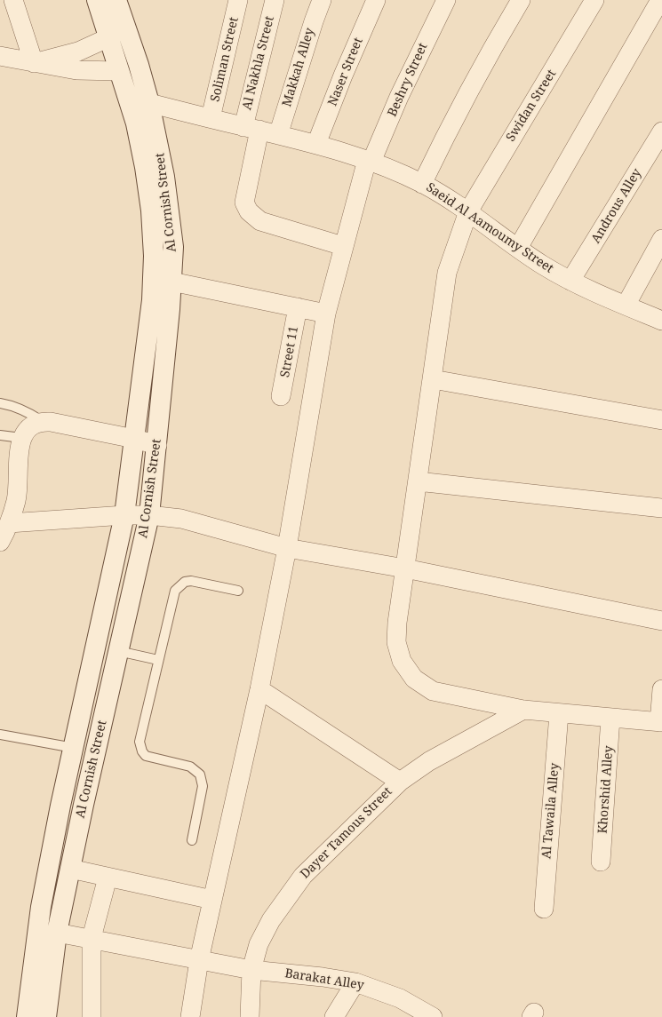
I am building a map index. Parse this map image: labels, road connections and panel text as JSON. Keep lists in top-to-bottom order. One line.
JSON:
{"streets":{"main road":["Al Cornish Street"],"street":["Soliman Street","Al Nakhla Street","Makkah Alley","Naser Street","Beshry Street","Swidan Street","Androus Alley","Saeid Al Aamoumy Street","Street 11","Khorshid Alley","Al Tawaila Alley","Dayer Tamous Street","Barakat Alley"]},"crossings":[["Soliman Street","Saeid Al Aamoumy Street"],["Al Nakhla Street","Beshry Street"],["Al Nakhla Street","Saeid Al Aamoumy Street"],["Makkah Alley","Saeid Al Aamoumy Street"],["Naser Street","Saeid Al Aamoumy Street"],["Beshry Street","Saeid Al Aamoumy Street"],["Beshry Street","Barakat Alley"],["Swidan Street","Saeid Al Aamoumy Street"],["Swidan Street","Khorshid Alley"],["Swidan Street","Al Tawaila Alley"],["Swidan Street","Dayer Tamous Street"],["Al Cornish Street","Saeid Al Aamoumy Street"],["Al Cornish Street","Barakat Alley"],["Androus Alley","Saeid Al Aamoumy Street"],["Dayer Tamous Street","Barakat Alley"]]}
